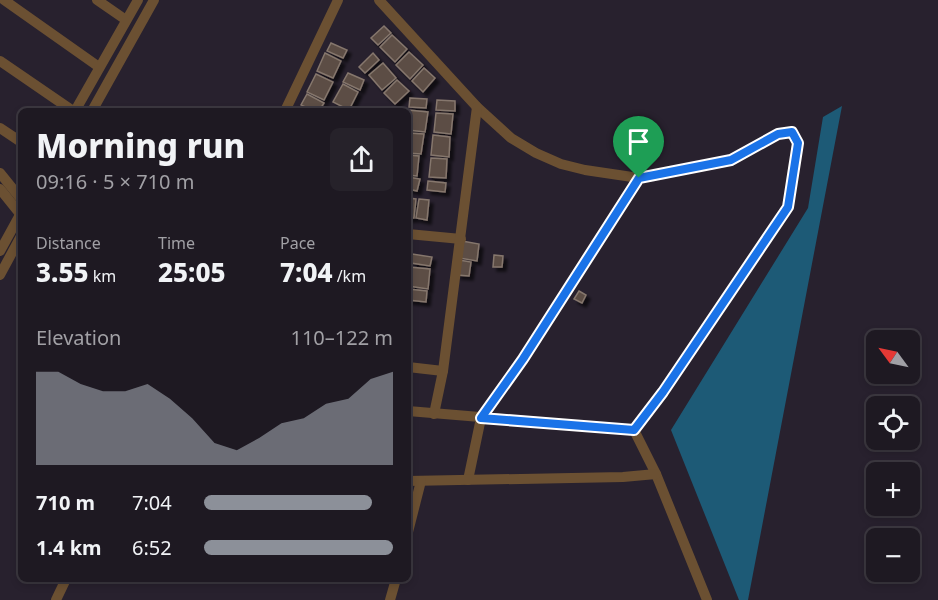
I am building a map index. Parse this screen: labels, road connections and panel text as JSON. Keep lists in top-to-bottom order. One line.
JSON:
{"north":"top left","page":{"heading":["Morning run","09:16 · 5 × 710 m"],"stats":[["Distance","3.55 km"],["Time","25:05"],["Pace","7:04 /km"]],"chart":["Elevation","110–122 m"],"map_buttons":["+","−"],"list":[{"name":"710 m","note":"7:04"},{"name":"1.4 km","note":"6:52"}]}}
